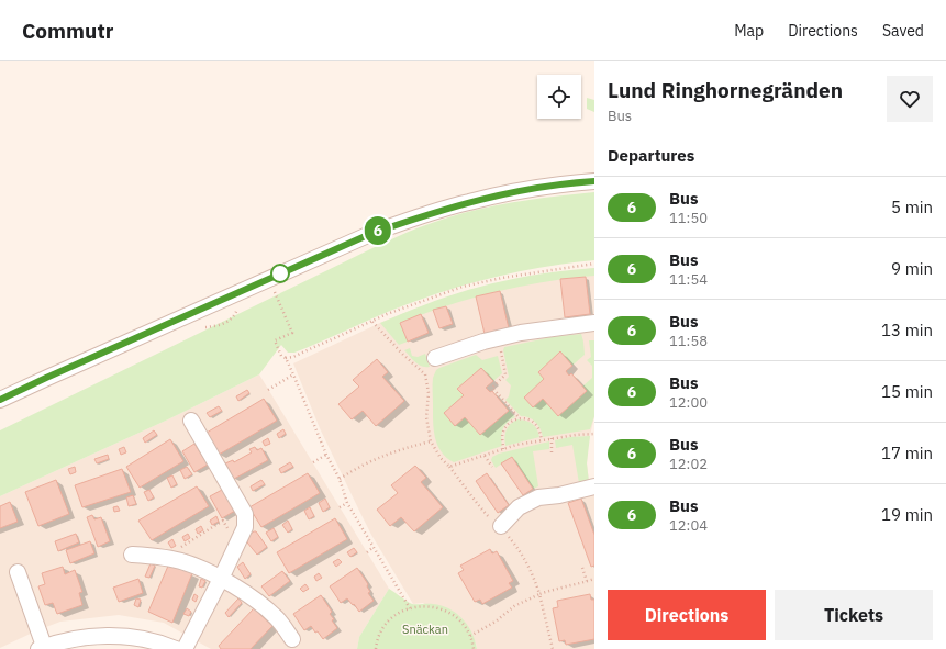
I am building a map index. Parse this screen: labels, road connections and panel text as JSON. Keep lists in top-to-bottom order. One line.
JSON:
{"parks":["Snäckan"],"lines":["bus line 6"],"page":{"header":"Commutr","nav":["Map","Directions","Saved"],"on_map":"6","heading":[["Lund Ringhornegränden","Bus"],"Departures"],"list":[{"mark":"6","name":"Bus","note":"11:50","value":"5 min"},{"mark":"6","name":"Bus","note":"11:54","value":"9 min"},{"mark":"6","name":"Bus","note":"11:58","value":"13 min"},{"mark":"6","name":"Bus","note":"12:00","value":"15 min"},{"mark":"6","name":"Bus","note":"12:02","value":"17 min"},{"mark":"6","name":"Bus","note":"12:04","value":"19 min"}],"buttons":["Directions","Tickets"]}}
